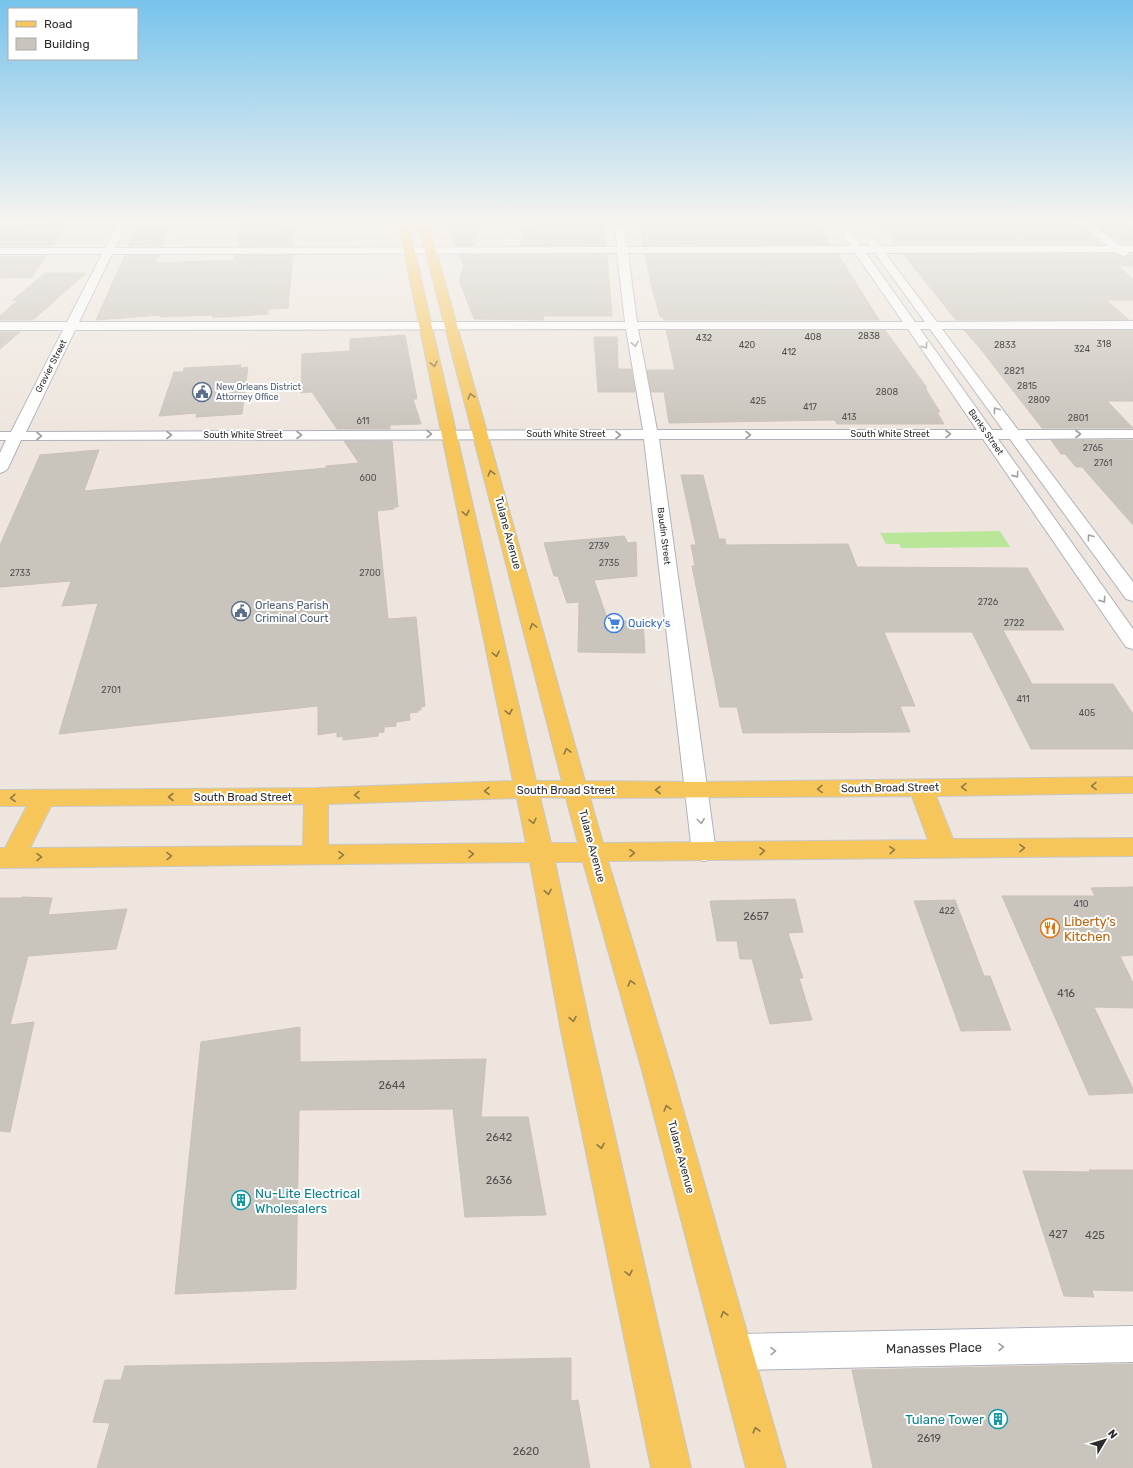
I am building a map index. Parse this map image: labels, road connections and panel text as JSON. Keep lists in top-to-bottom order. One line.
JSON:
{"streets":{"main road":["Tulane Avenue","South Broad Street"],"street":["Gravier Street","Banks Street","South White Street","Baudin Street","Manasses Place"]},"crossings":[["Gravier Street","South White Street"],["Banks Street","South White Street"],["South White Street","Tulane Avenue"],["South White Street","Baudin Street"],["Tulane Avenue","South Broad Street"],["Tulane Avenue","Manasses Place"],["Baudin Street","South Broad Street"]],"one_way":["Manasses Place"],"places":{"public building":["New Orleans District Attorney Office","Orleans Parish Criminal Court"],"supermarket":["Quicky's"],"restaurant":["Liberty's Kitchen"],"building":["Nu-Lite Electrical Wholesalers","Tulane Tower"]},"house_numbers":["2838","408","432","318","420","2833","324","412","2821","2815","2808","2809","425","417","413","2801","611","2765","2761","600","2739","2735","2733","2700","2726","2722","2701","411","405","410","422","2657","416","2644","2642","2636","427","425","2619","2620"],"legend":["Road","Building"],"north":"top right"}
